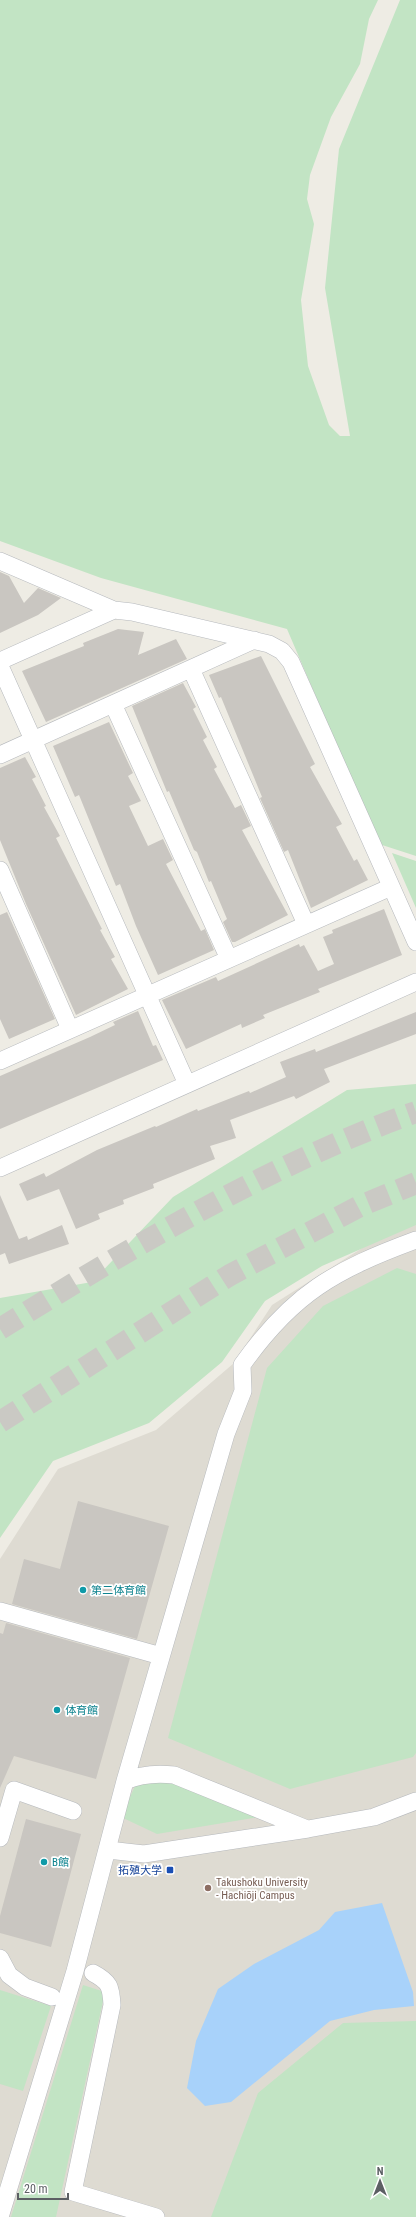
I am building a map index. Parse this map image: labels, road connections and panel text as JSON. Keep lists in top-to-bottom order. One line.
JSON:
{"places":{"other":["第二体育館","体育館","B館","Takushoku University - Hachiōji Campus"],"transit":["拓殖大学"]},"scale_bar":"20 m","north":"top"}
